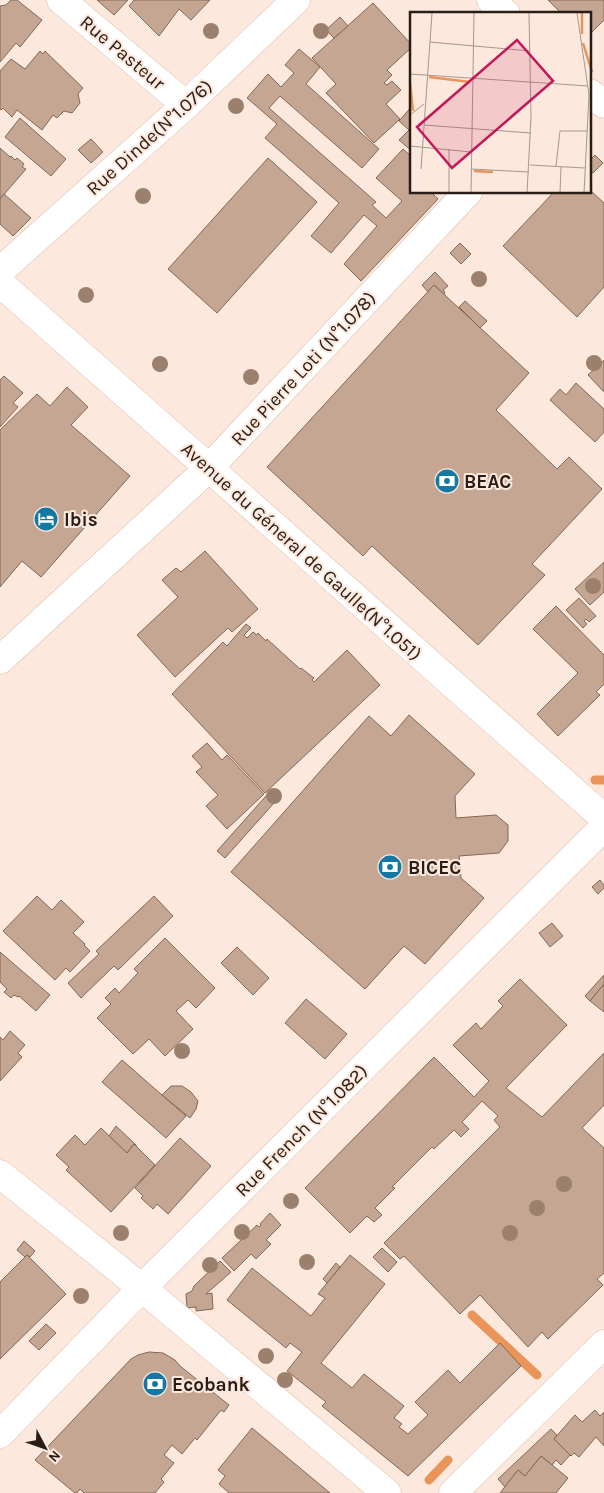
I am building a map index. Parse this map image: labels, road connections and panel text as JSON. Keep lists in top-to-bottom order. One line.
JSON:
{"streets":{"street":["Rue Pasteur","Rue Dinde(N°1.076)","Rue Pierre Loti (N°1.078)","Avenue du Géneral de Gaulle(N°1.051)","Rue French (N°1.082)"]},"crossings":[["Rue Pasteur","Rue Dinde(N°1.076)"],["Rue Pierre Loti (N°1.078)","Avenue du Géneral de Gaulle(N°1.051)"]],"places":{"bank":["BEAC","BICEC","Ecobank"],"hotel":["Ibis"]},"north":"bottom right"}
